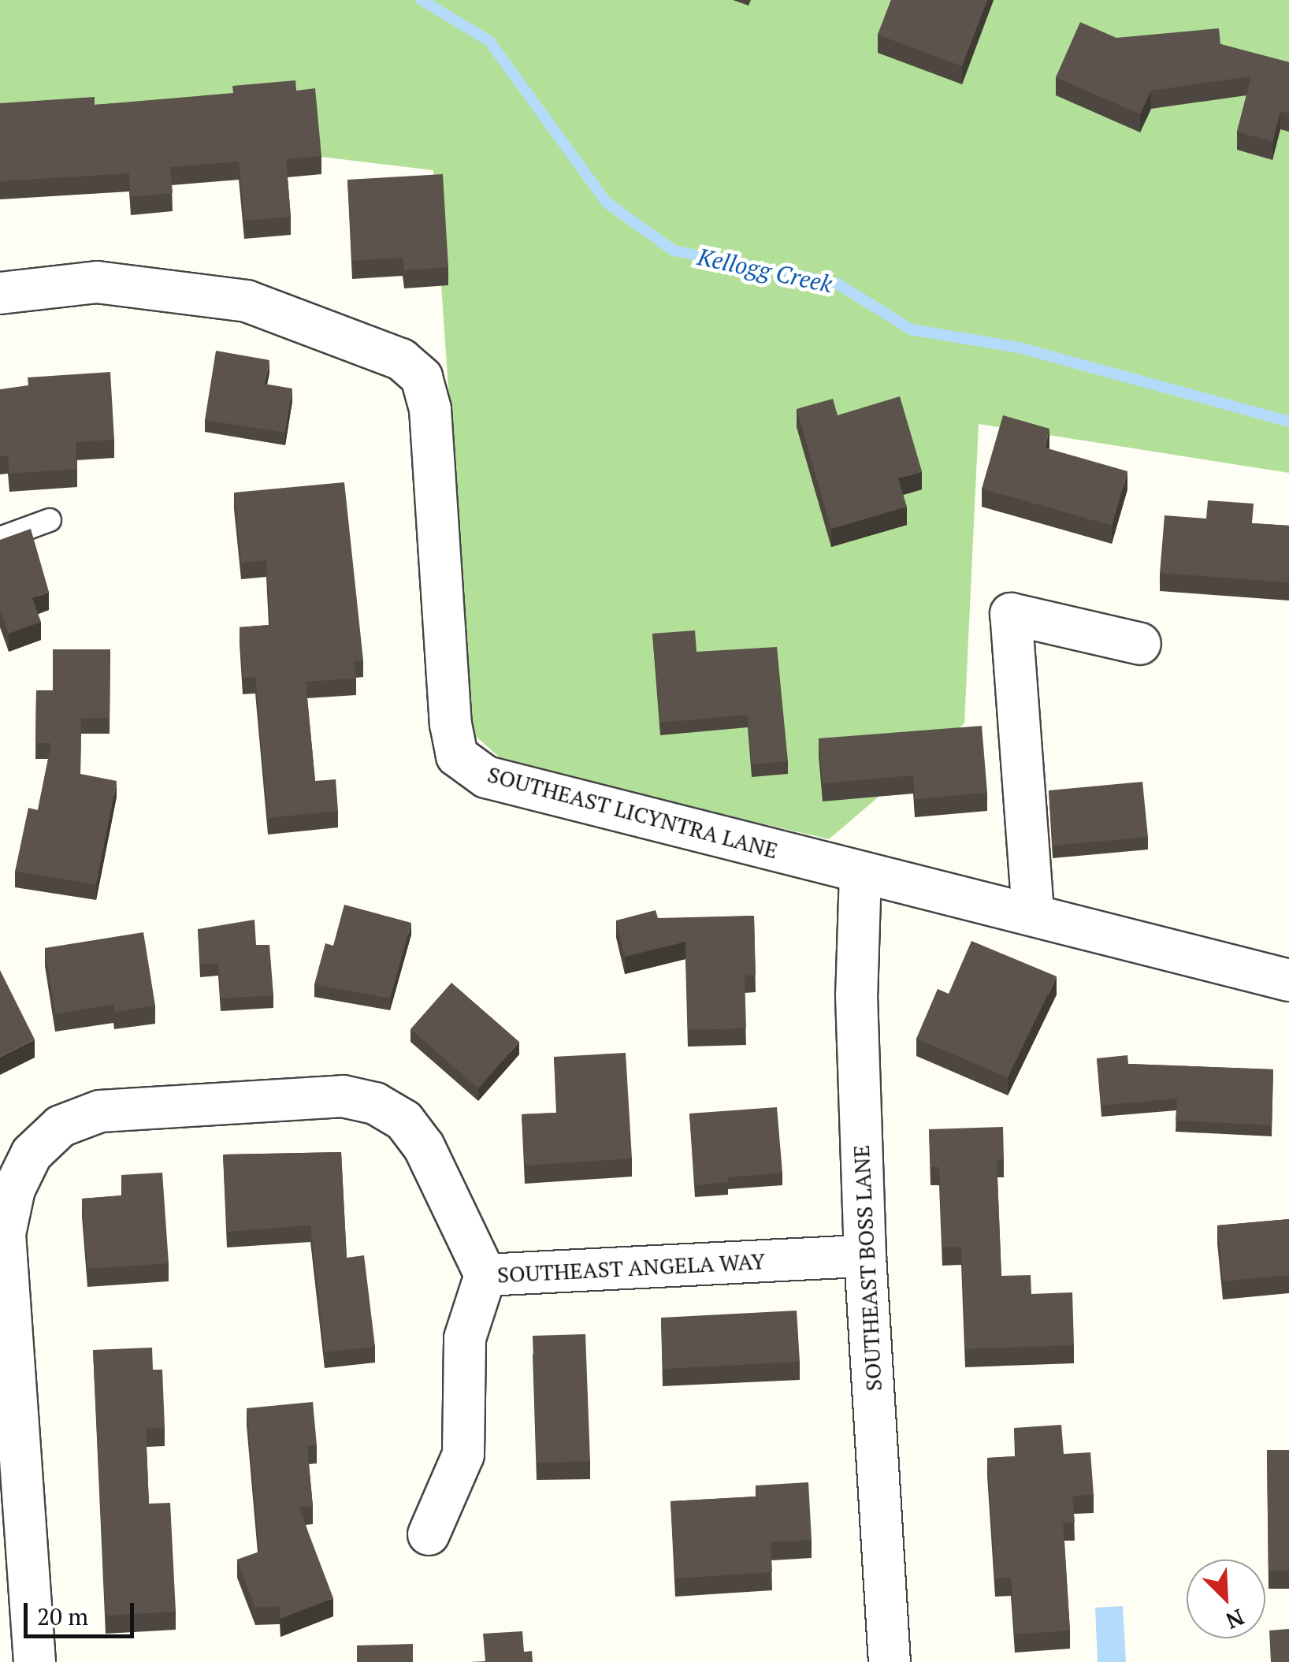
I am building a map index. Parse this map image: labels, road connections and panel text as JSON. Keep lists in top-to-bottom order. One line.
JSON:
{"streets":{"street":["SOUTHEAST LICYNTRA LANE","SOUTHEAST ANGELA WAY","SOUTHEAST BOSS LANE"]},"crossings":[["SOUTHEAST LICYNTRA LANE","SOUTHEAST BOSS LANE"],["SOUTHEAST ANGELA WAY","SOUTHEAST BOSS LANE"]],"water":["Kellogg Creek"],"scale_bar":"20 m","north":"bottom right"}
